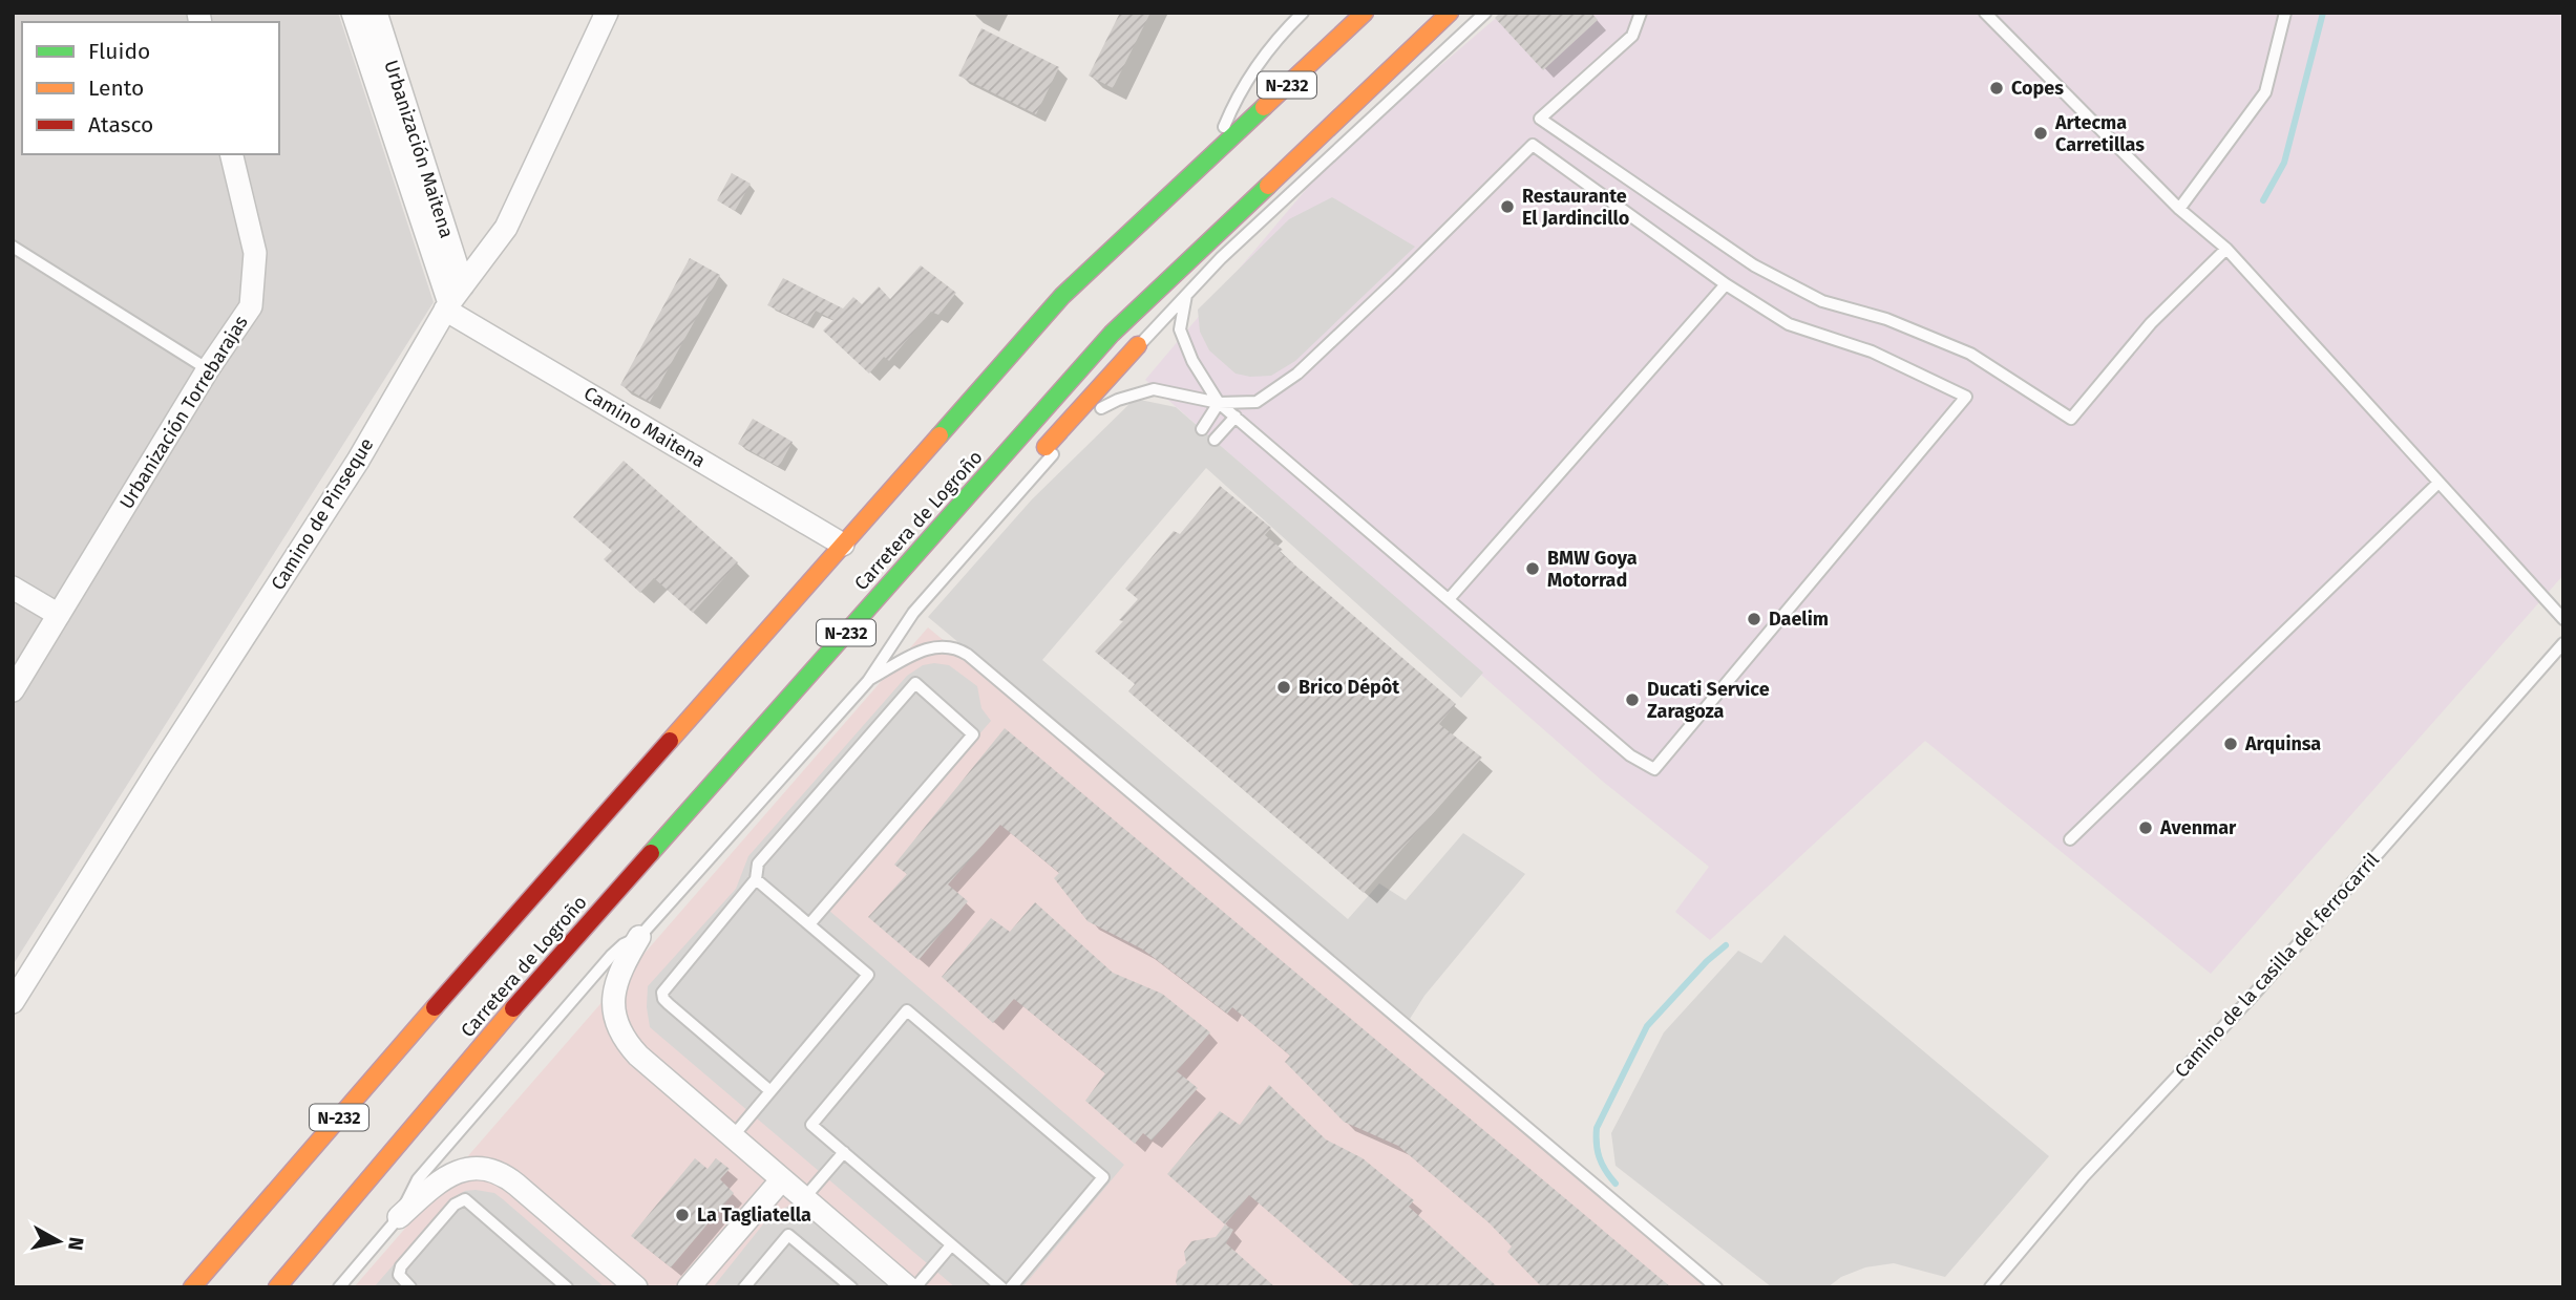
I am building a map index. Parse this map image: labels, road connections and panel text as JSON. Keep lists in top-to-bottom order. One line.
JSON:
{"streets":{"highway":["N-232","Carretera de Logroño"],"street":["Urbanización Maitena","Urbanización Torrebarajas","Camino Maitena","Camino de Pinseque"],"lane":["Camino de la casilla del ferrocarril"]},"crossings":[["N-232","Camino Maitena"],["Urbanización Maitena","Camino Maitena"],["Urbanización Maitena","Camino de Pinseque"],["Camino Maitena","Camino de Pinseque"]],"places":["Copes","Artecma Carretillas","Restaurante El Jardincillo","BMW Goya Motorrad","Daelim","Brico Dépôt","Ducati Service Zaragoza","Arquinsa","Avenmar","La Tagliatella"],"legend":["Fluido","Lento","Atasco"],"north":"right"}
